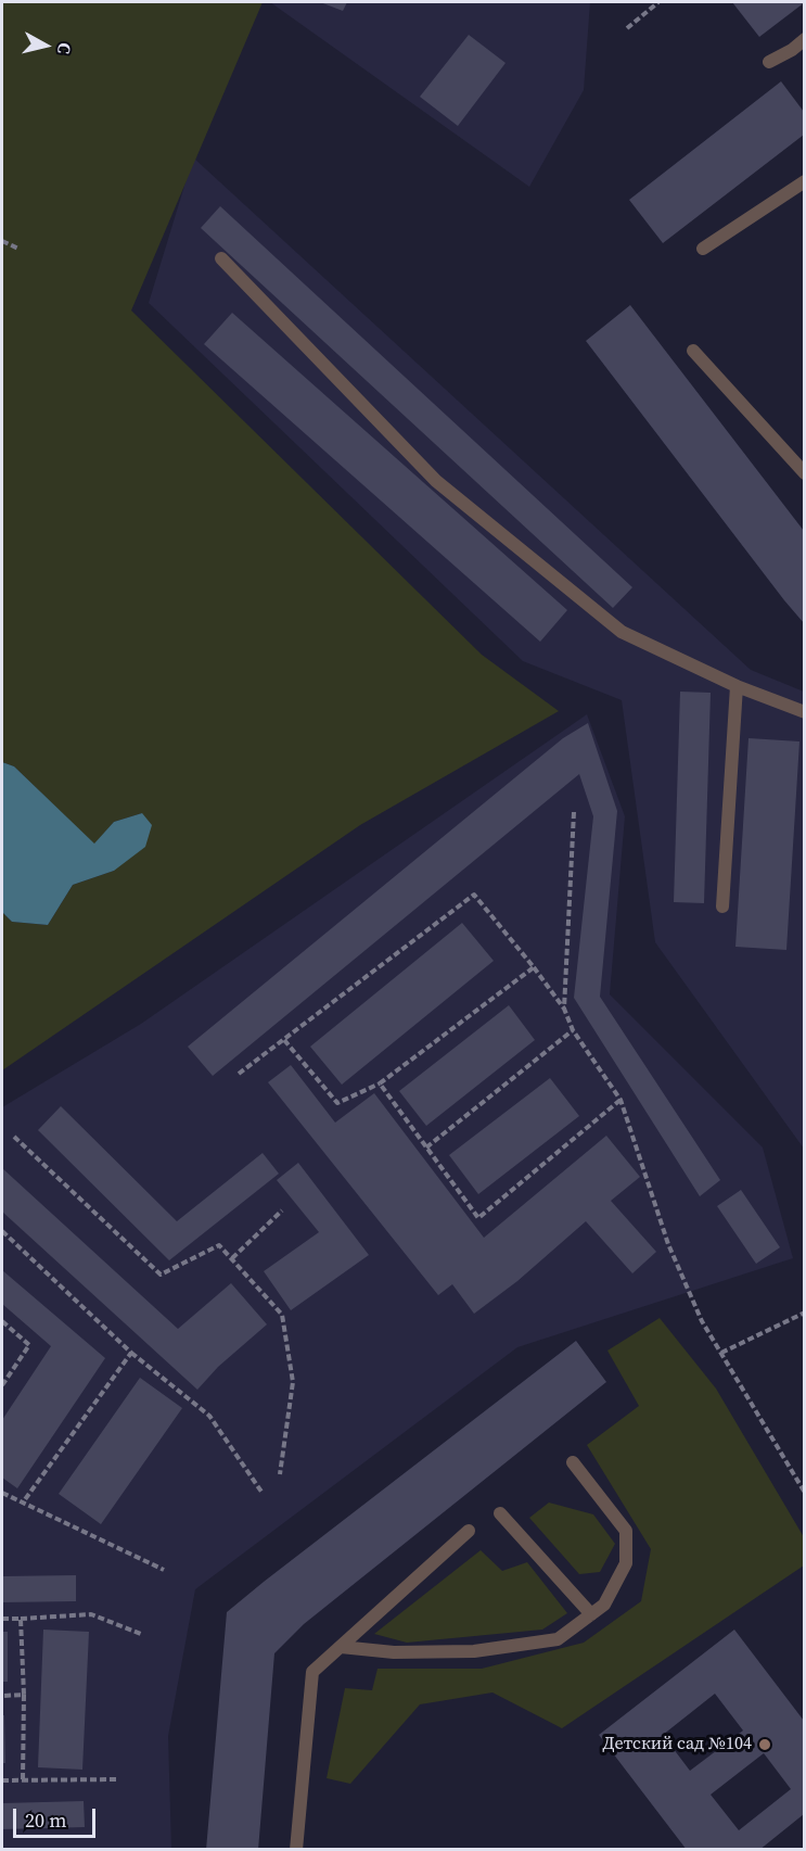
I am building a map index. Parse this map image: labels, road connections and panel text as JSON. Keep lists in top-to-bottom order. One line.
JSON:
{"places":["Детский сад №104"],"scale_bar":"20 m","north":"right"}
